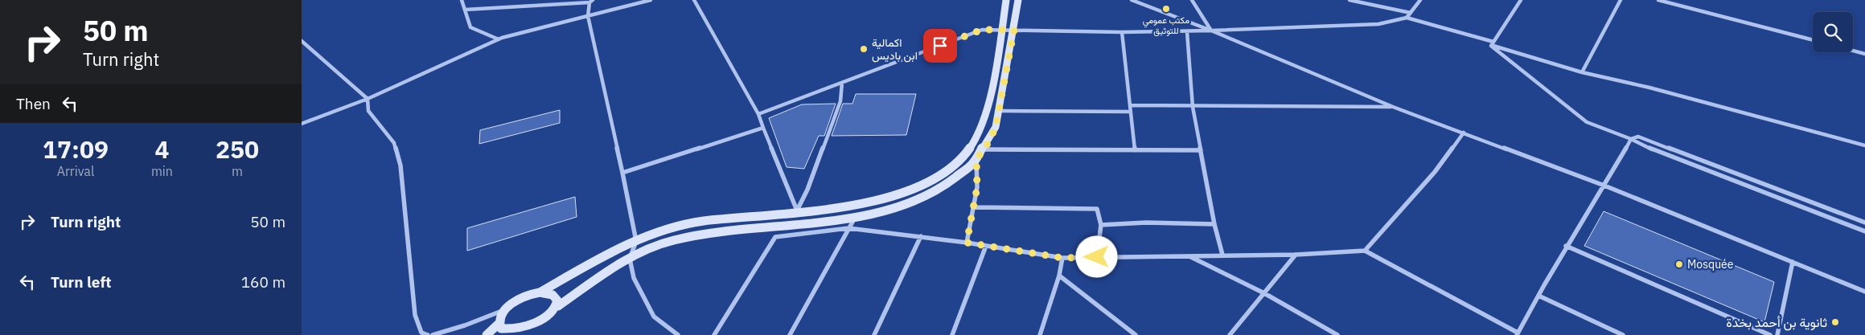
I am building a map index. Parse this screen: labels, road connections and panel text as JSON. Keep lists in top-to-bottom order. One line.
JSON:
{"places":["مكتب عمومي للتوثيق","اكمالية ابن باديس","Mosquée","ثانوية بن أحمد بخدة"],"page":{"turn":["50 m","Turn right"],"then":"Then","eta":["17:09","Arrival","4","min","250","m"],"list":[{"name":"Turn right","value":"50 m"},{"name":"Turn left","value":"160 m"}]}}
